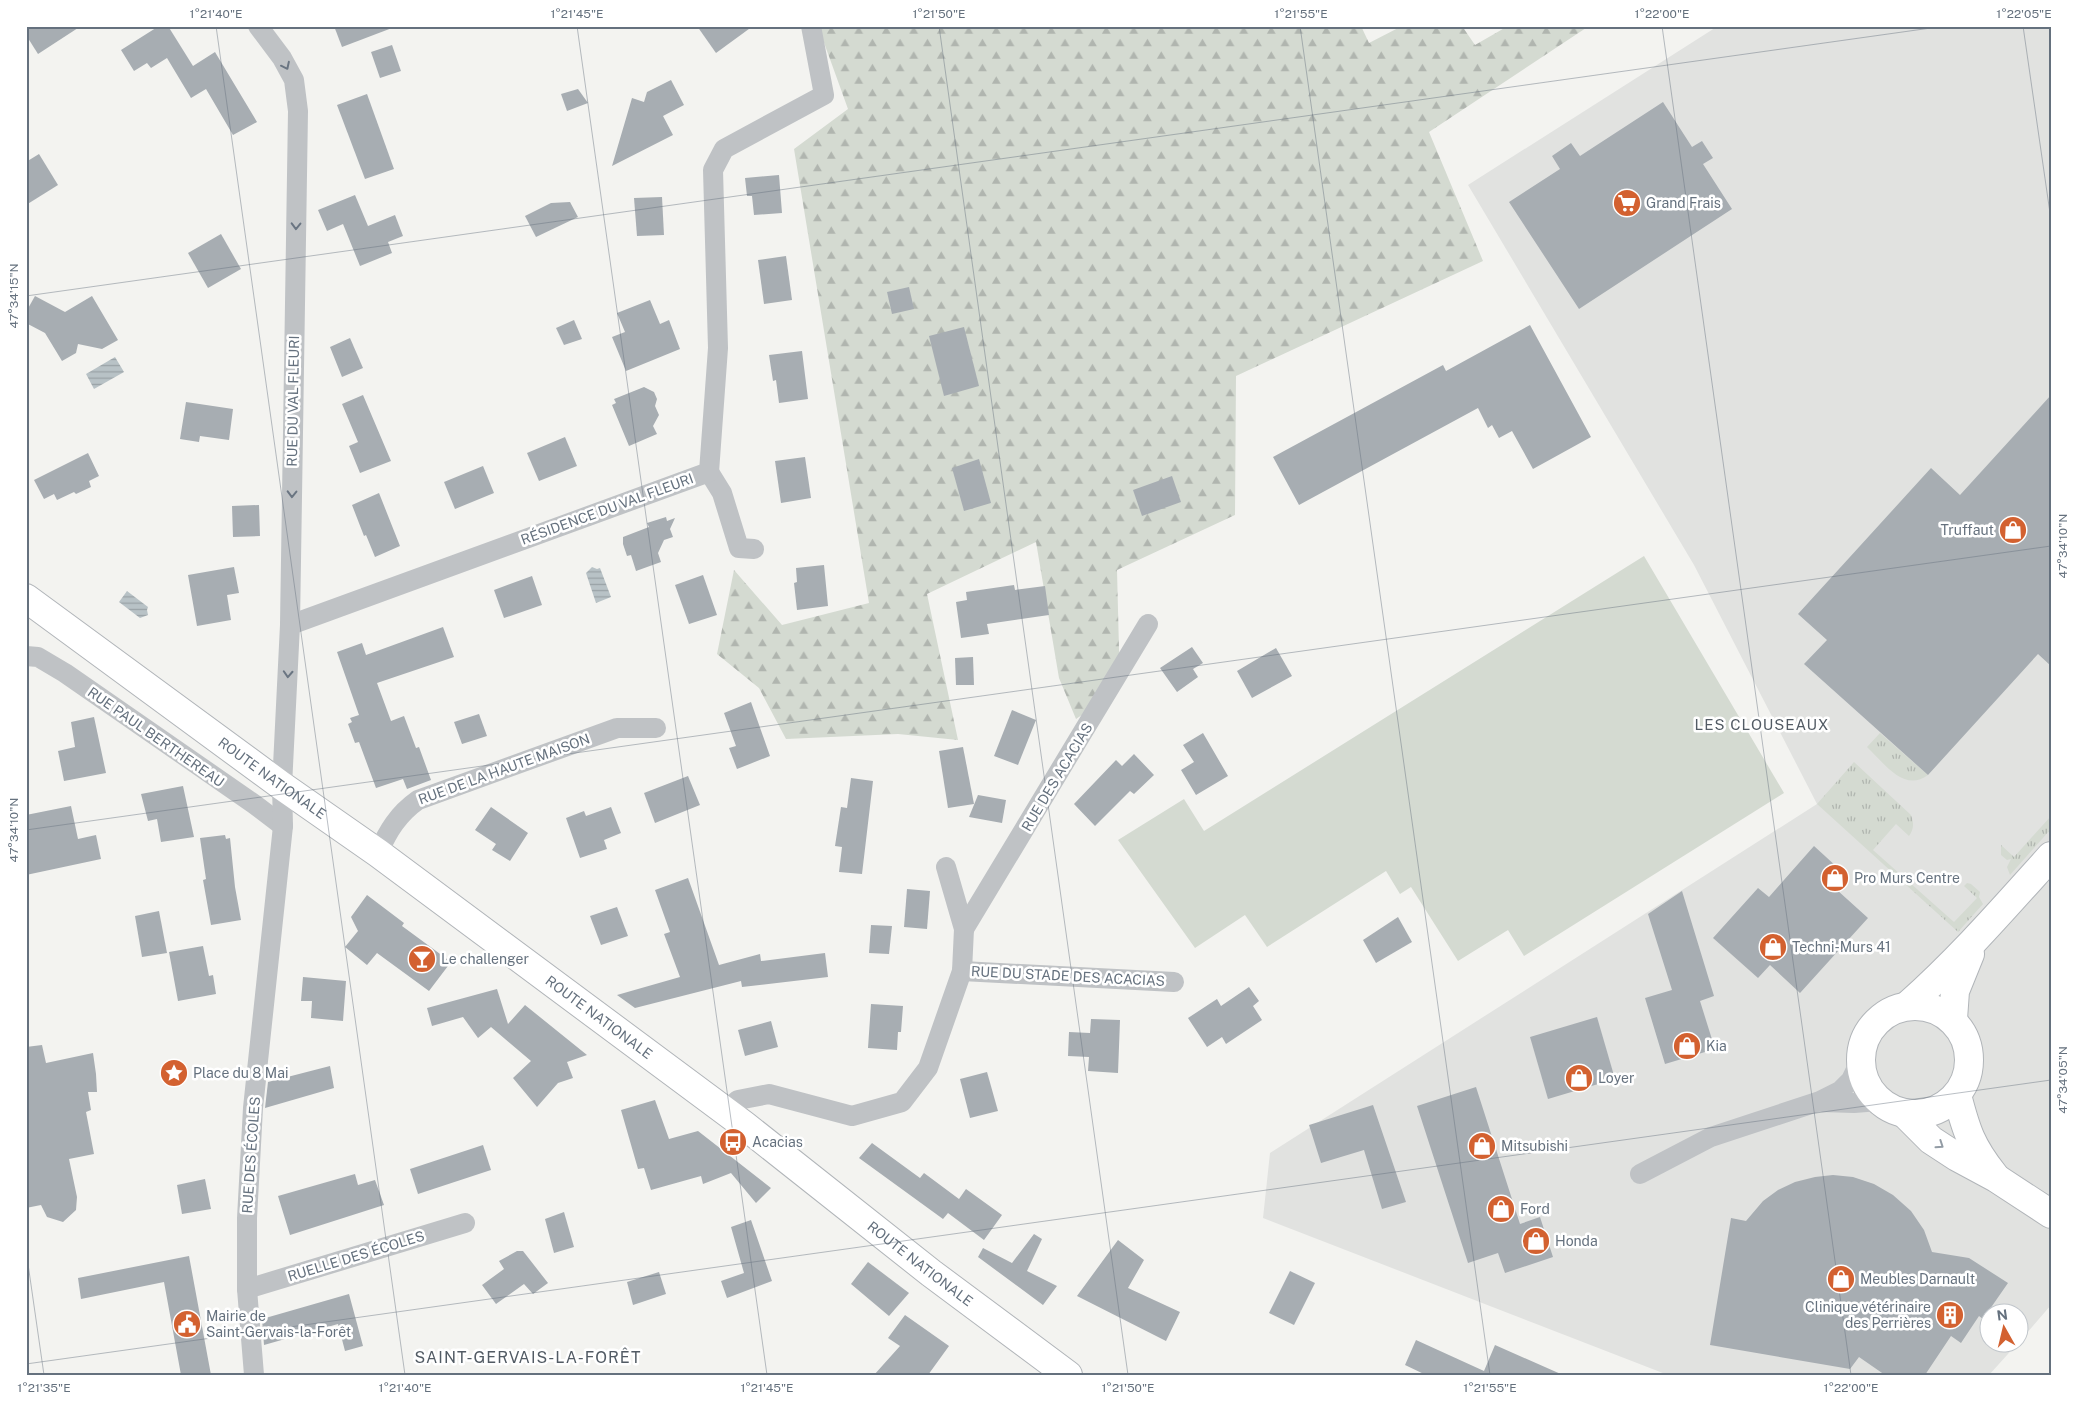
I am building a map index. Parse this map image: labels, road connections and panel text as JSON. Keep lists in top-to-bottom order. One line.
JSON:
{"streets":{"main road":["ROUTE NATIONALE"],"street":["RUE DU VAL FLEURI","RÉSIDENCE DU VAL FLEURI","RUE PAUL BERTHEREAU","RUE DE LA HAUTE MAISON","RUE DES ACACIAS","RUE DU STADE DES ACACIAS","RUE DES ÉCOLES","RUELLE DES ÉCOLES"]},"crossings":[["RUE DU VAL FLEURI","RÉSIDENCE DU VAL FLEURI"],["RUE DU VAL FLEURI","ROUTE NATIONALE"],["RUE DU VAL FLEURI","RUE DES ÉCOLES"],["RUE PAUL BERTHEREAU","RUE DES ÉCOLES"],["RUE DE LA HAUTE MAISON","ROUTE NATIONALE"],["RUE DES ACACIAS","ROUTE NATIONALE"],["RUE DES ACACIAS","RUE DU STADE DES ACACIAS"],["ROUTE NATIONALE","RUE DES ÉCOLES"],["RUE DES ÉCOLES","RUELLE DES ÉCOLES"]],"one_way":["RUE DU VAL FLEURI"],"districts":["LES CLOUSEAUX","SAINT-GERVAIS-LA-FORÊT"],"places":{"supermarket":["Grand Frais"],"shop":["Truffaut","Pro Murs Centre","Techni-Murs 41","Kia","Loyer","Mitsubishi","Ford","Honda","Meubles Darnault"],"bar":["Le challenger"],"place":["Place du 8 Mai"],"bus stop":["Acacias"],"building":["Clinique vétérinaire des Perrières"],"public building":["Mairie de Saint-Gervais-la-Forêt"]},"north":"top","coordinates":["1°21'40\"E","1°21'45\"E","1°21'50\"E","1°21'55\"E","1°22'00\"E","1°22'05\"E","47°34'15\"N","47°34'10\"N","47°34'05\"N","1°21'35\"E"]}
